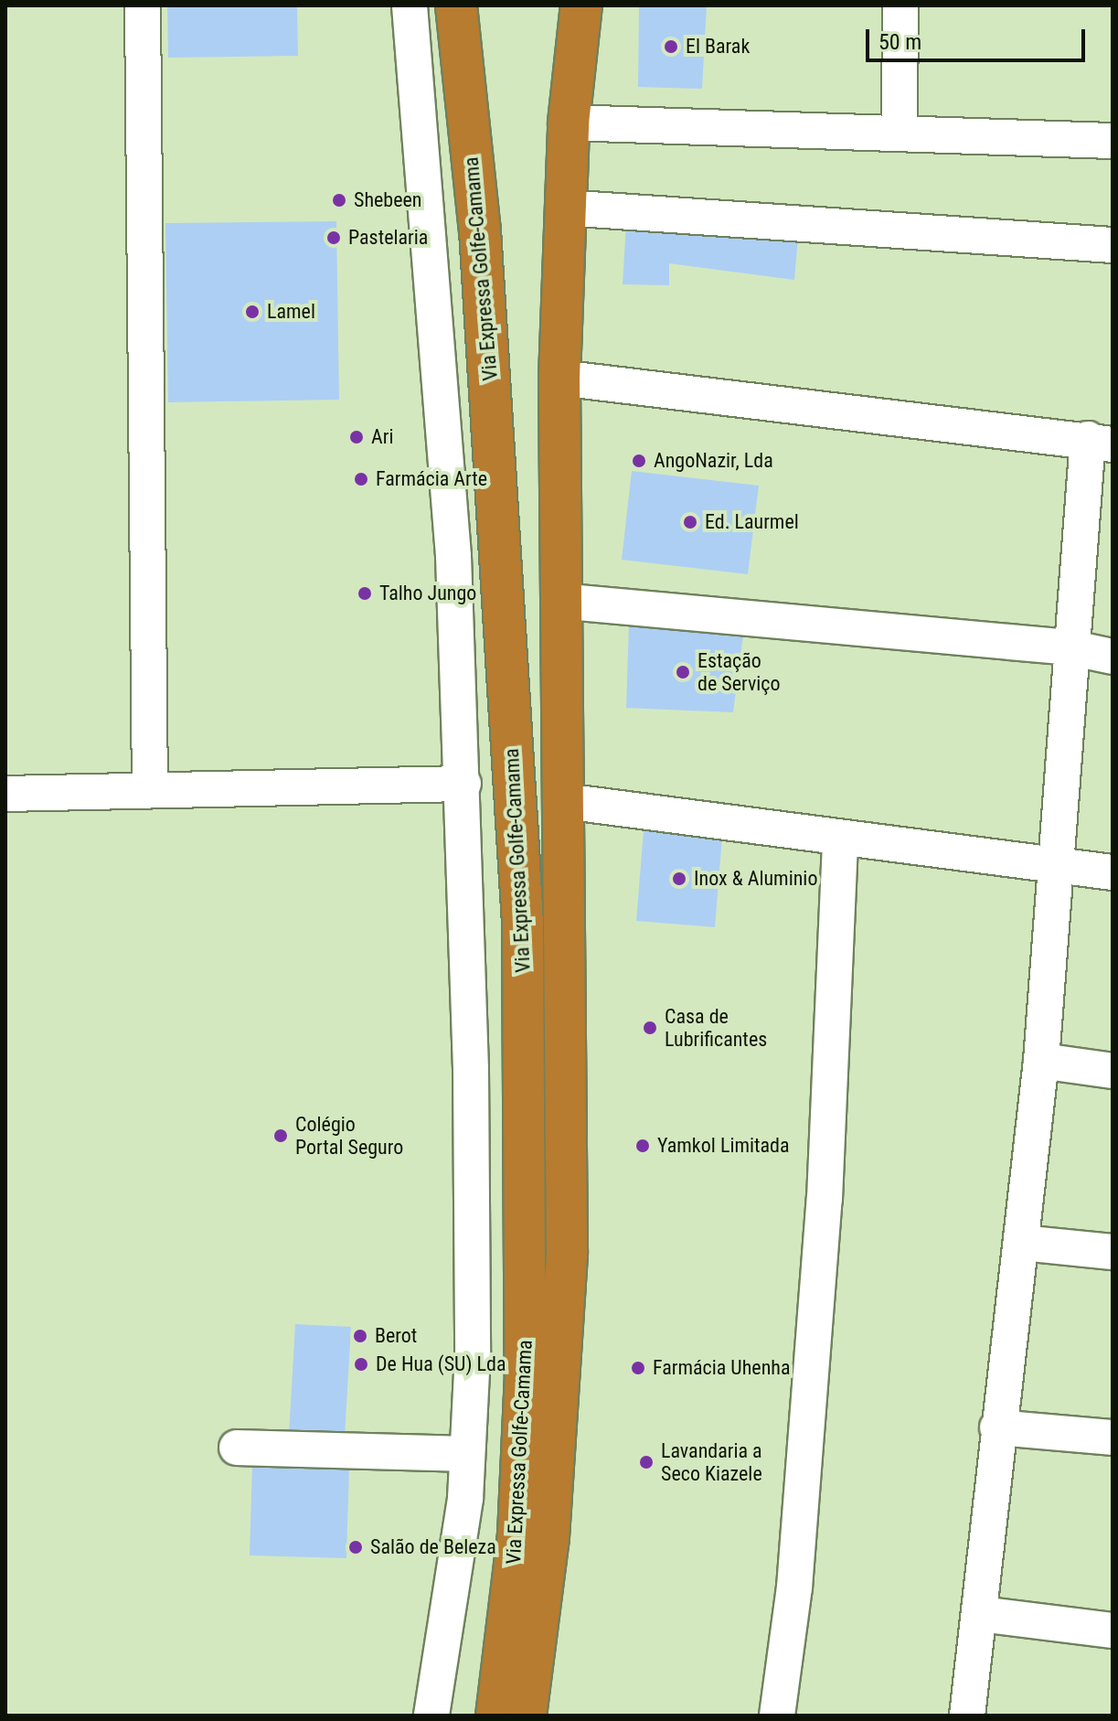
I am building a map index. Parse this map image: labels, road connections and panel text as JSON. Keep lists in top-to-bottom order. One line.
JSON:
{"streets":{"highway":["Via Expressa Golfe-Camama"]},"places":["El Barak","Shebeen","Pastelaria","Lamel","Ari","AngoNazir, Lda","Farmácia Arte","Ed. Laurmel","Talho Jungo","Estação de Serviço","Inox & Aluminio","Casa de Lubrificantes","Colégio Portal Seguro","Yamkol Limitada","Berot","De Hua (SU) Lda","Farmácia Uhenha","Lavandaria a Seco Kiazele","Salão de Beleza"],"scale_bar":"50 m"}
